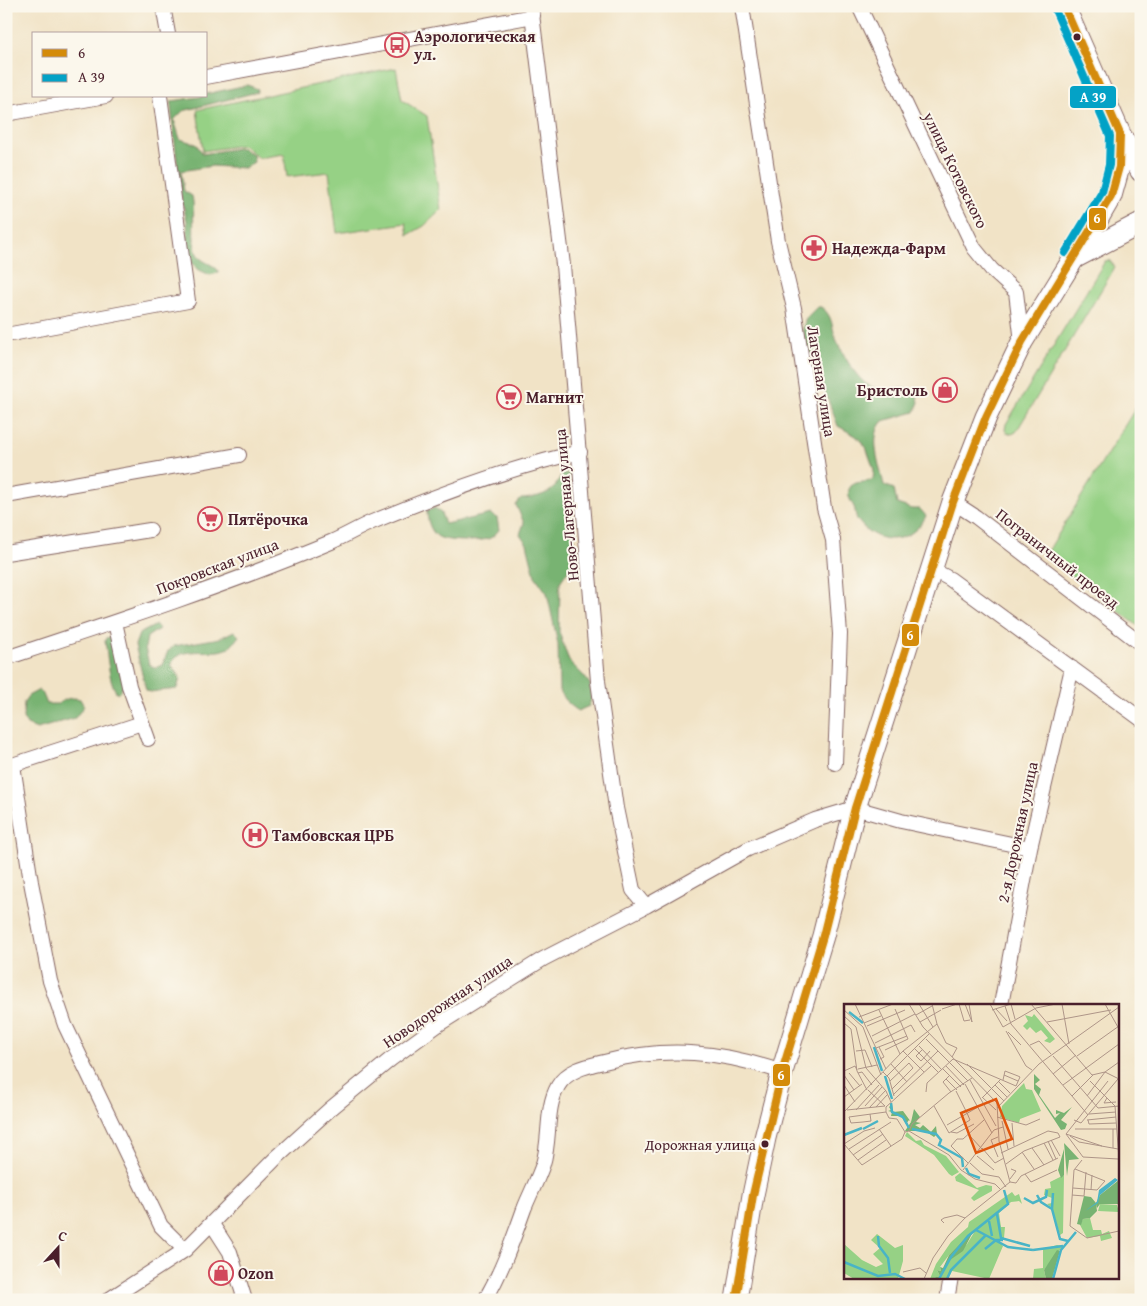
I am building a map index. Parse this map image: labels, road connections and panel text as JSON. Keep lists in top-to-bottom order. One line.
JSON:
{"streets":{"street":["улица Котовского","Лагерная улица","Ново-Лагерная улица","Пограничный проезд","Покровская улица","2-я Дорожная улица","Новодорожная улица"]},"crossings":[["Ново-Лагерная улица","Покровская улица"],["Ново-Лагерная улица","Новодорожная улица"]],"places":{"bus stop":["Аэрологическая ул."],"pharmacy":["Надежда-Фарм"],"shop":["Бристоль","Ozon"],"supermarket":["Магнит","Пятёрочка"],"hospital":["Тамбовская ЦРБ"],"other":["Дорожная улица"]},"lines":["transit line 6"],"legend":["6","А 39"],"north":"top"}
